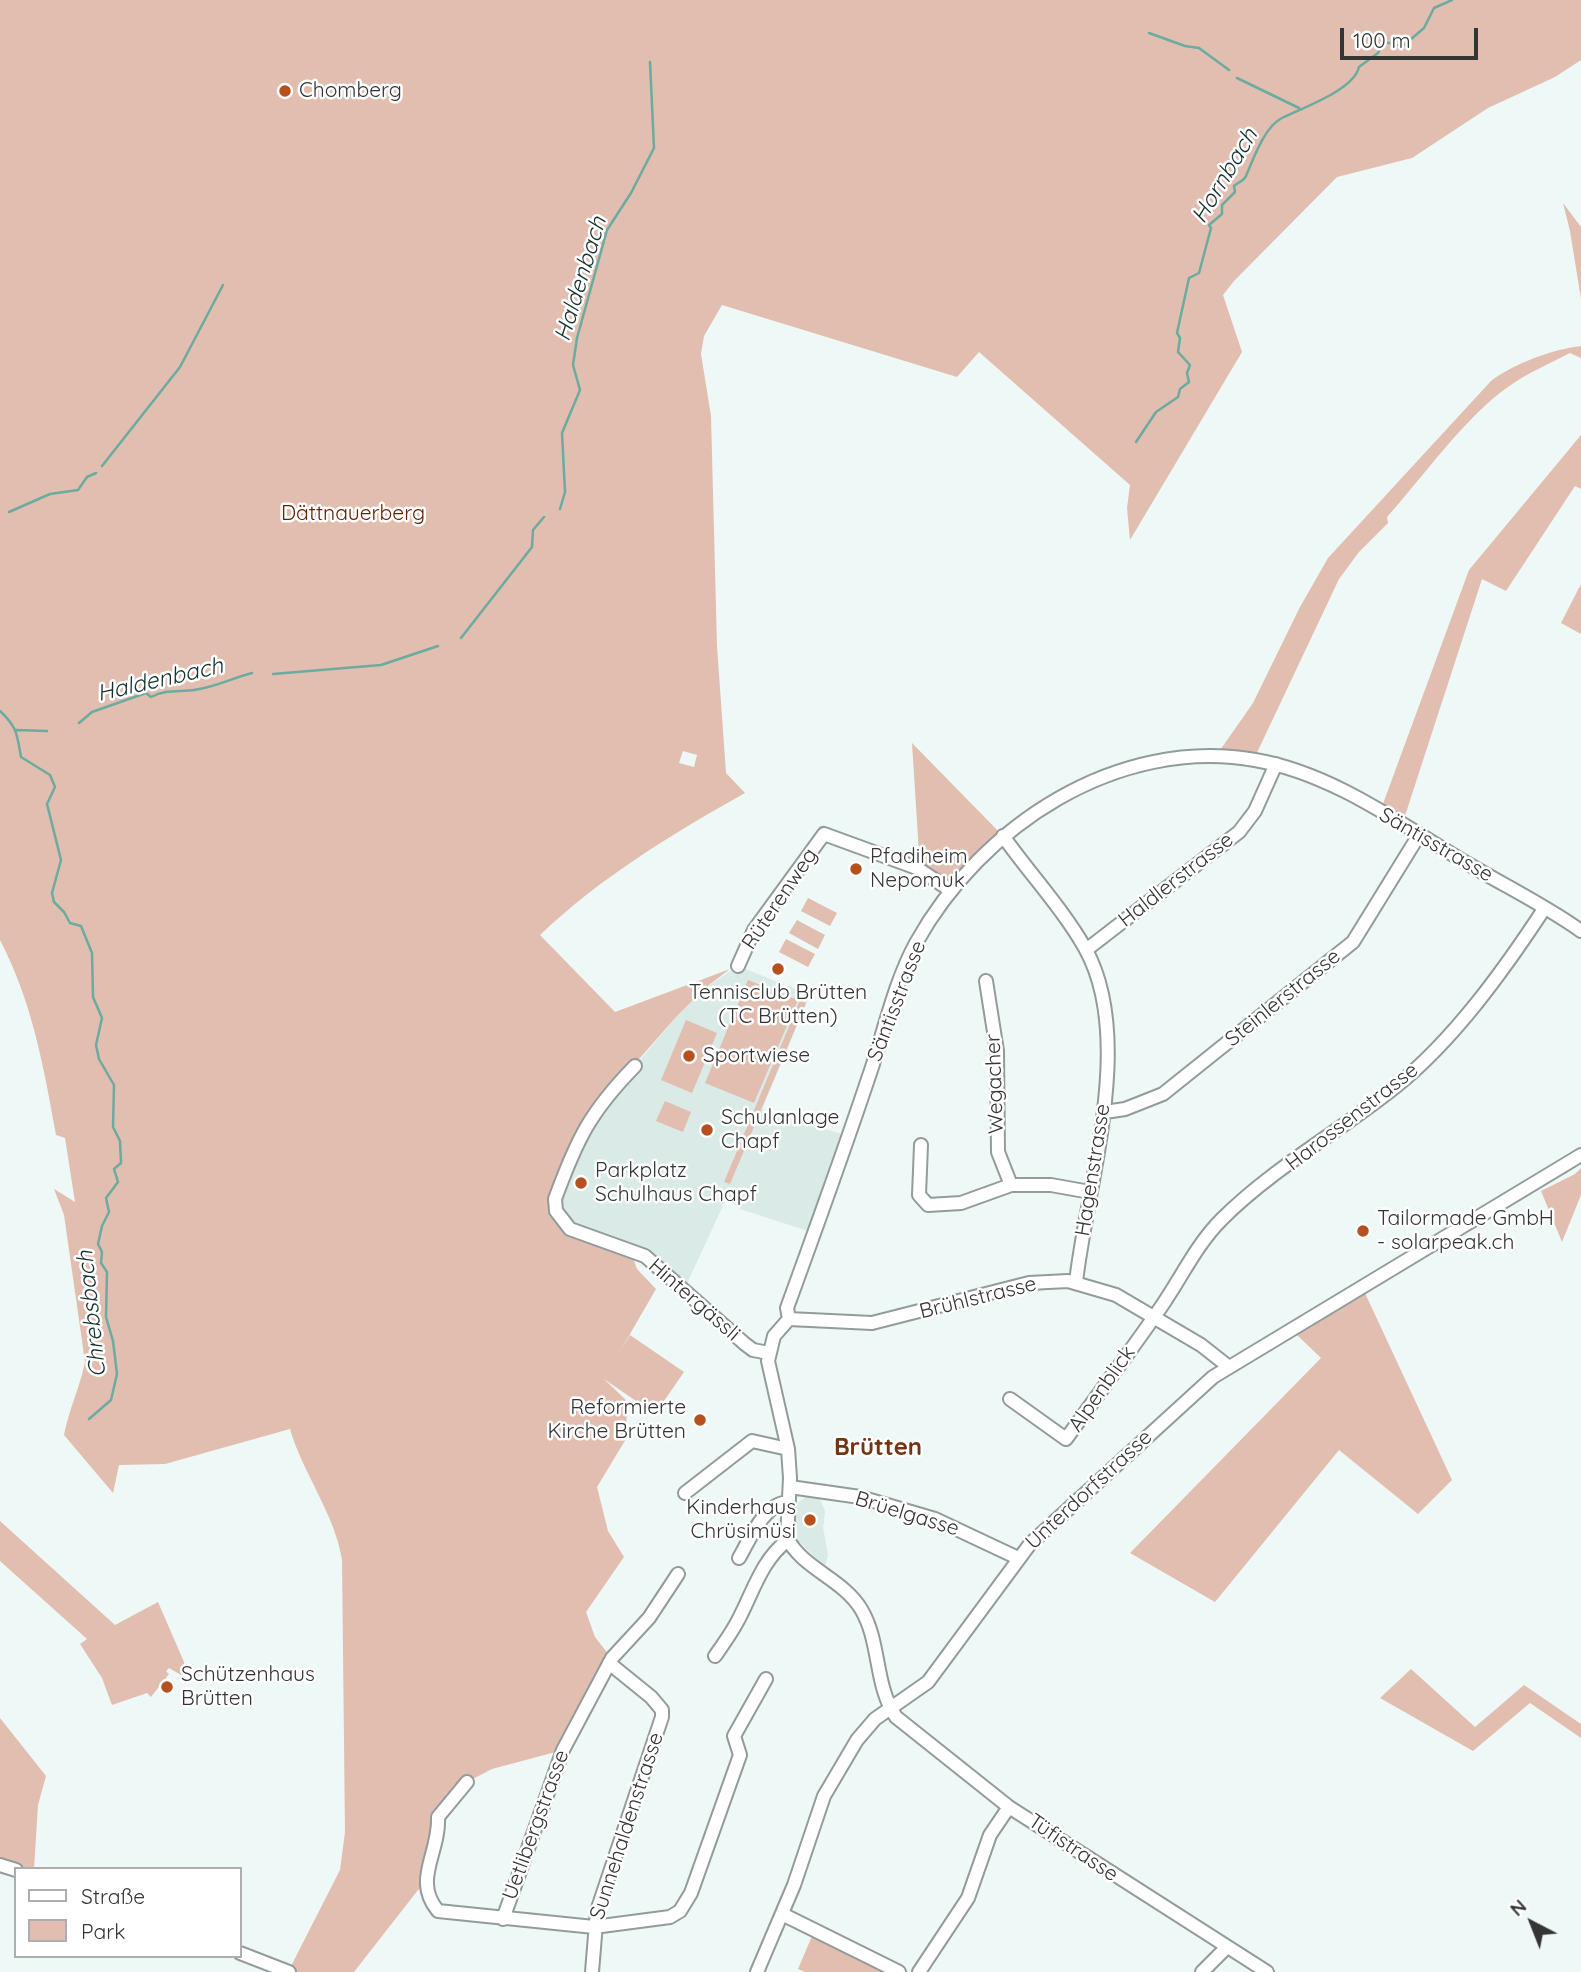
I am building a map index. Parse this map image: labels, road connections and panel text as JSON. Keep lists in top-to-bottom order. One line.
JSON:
{"streets":{"street":["Säntisstrasse","Haldlerstrasse","Rüterenweg","Steinlerstrasse","Wegacher","Harossenstrasse","Hagenstrasse","Brühlstrasse","Hintergässli","Alpenblick","Unterdorfstrasse","Brüelgasse","Uetlibergstrasse","Sunnehaldenstrasse","Tüfistrasse"]},"crossings":[["Säntisstrasse","Haldlerstrasse"],["Säntisstrasse","Rüterenweg"],["Säntisstrasse","Steinlerstrasse"],["Säntisstrasse","Harossenstrasse"],["Säntisstrasse","Hagenstrasse"],["Säntisstrasse","Brühlstrasse"],["Säntisstrasse","Hintergässli"],["Haldlerstrasse","Hagenstrasse"],["Steinlerstrasse","Hagenstrasse"],["Harossenstrasse","Brühlstrasse"],["Harossenstrasse","Alpenblick"],["Hagenstrasse","Brühlstrasse"],["Brühlstrasse","Alpenblick"],["Brühlstrasse","Unterdorfstrasse"],["Unterdorfstrasse","Brüelgasse"],["Unterdorfstrasse","Tüfistrasse"],["Uetlibergstrasse","Sunnehaldenstrasse"]],"districts":["Brütten"],"water":["Hornbach","Haldenbach","Chrebsbach"],"parks":["Dättnauerberg"],"places":["Chomberg","Pfadiheim Nepomuk","Tennisclub Brütten (TC Brütten)","Sportwiese","Schulanlage Chapf","Parkplatz Schulhaus Chapf","Tailormade GmbH - solarpeak.ch","Reformierte Kirche Brütten","Kinderhaus Chrüsimüsi","Schützenhaus Brütten"],"legend":["Straße","Park"],"scale_bar":"100 m","north":"top left"}
